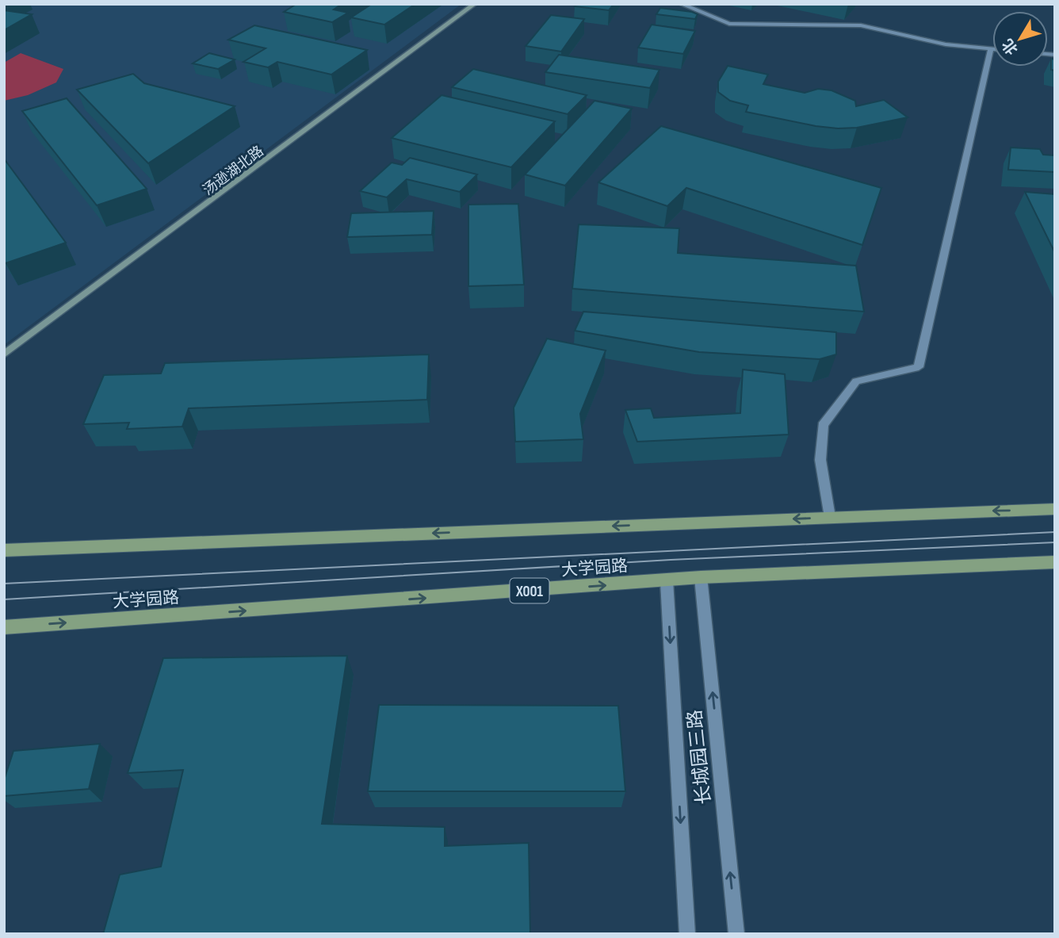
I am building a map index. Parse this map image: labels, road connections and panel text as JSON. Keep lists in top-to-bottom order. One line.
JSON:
{"streets":{"main road":["汤逊湖北路","大学园路","X001"],"street":["长城园三路"]},"crossings":[["大学园路","长城园三路"]],"north":"bottom left"}
